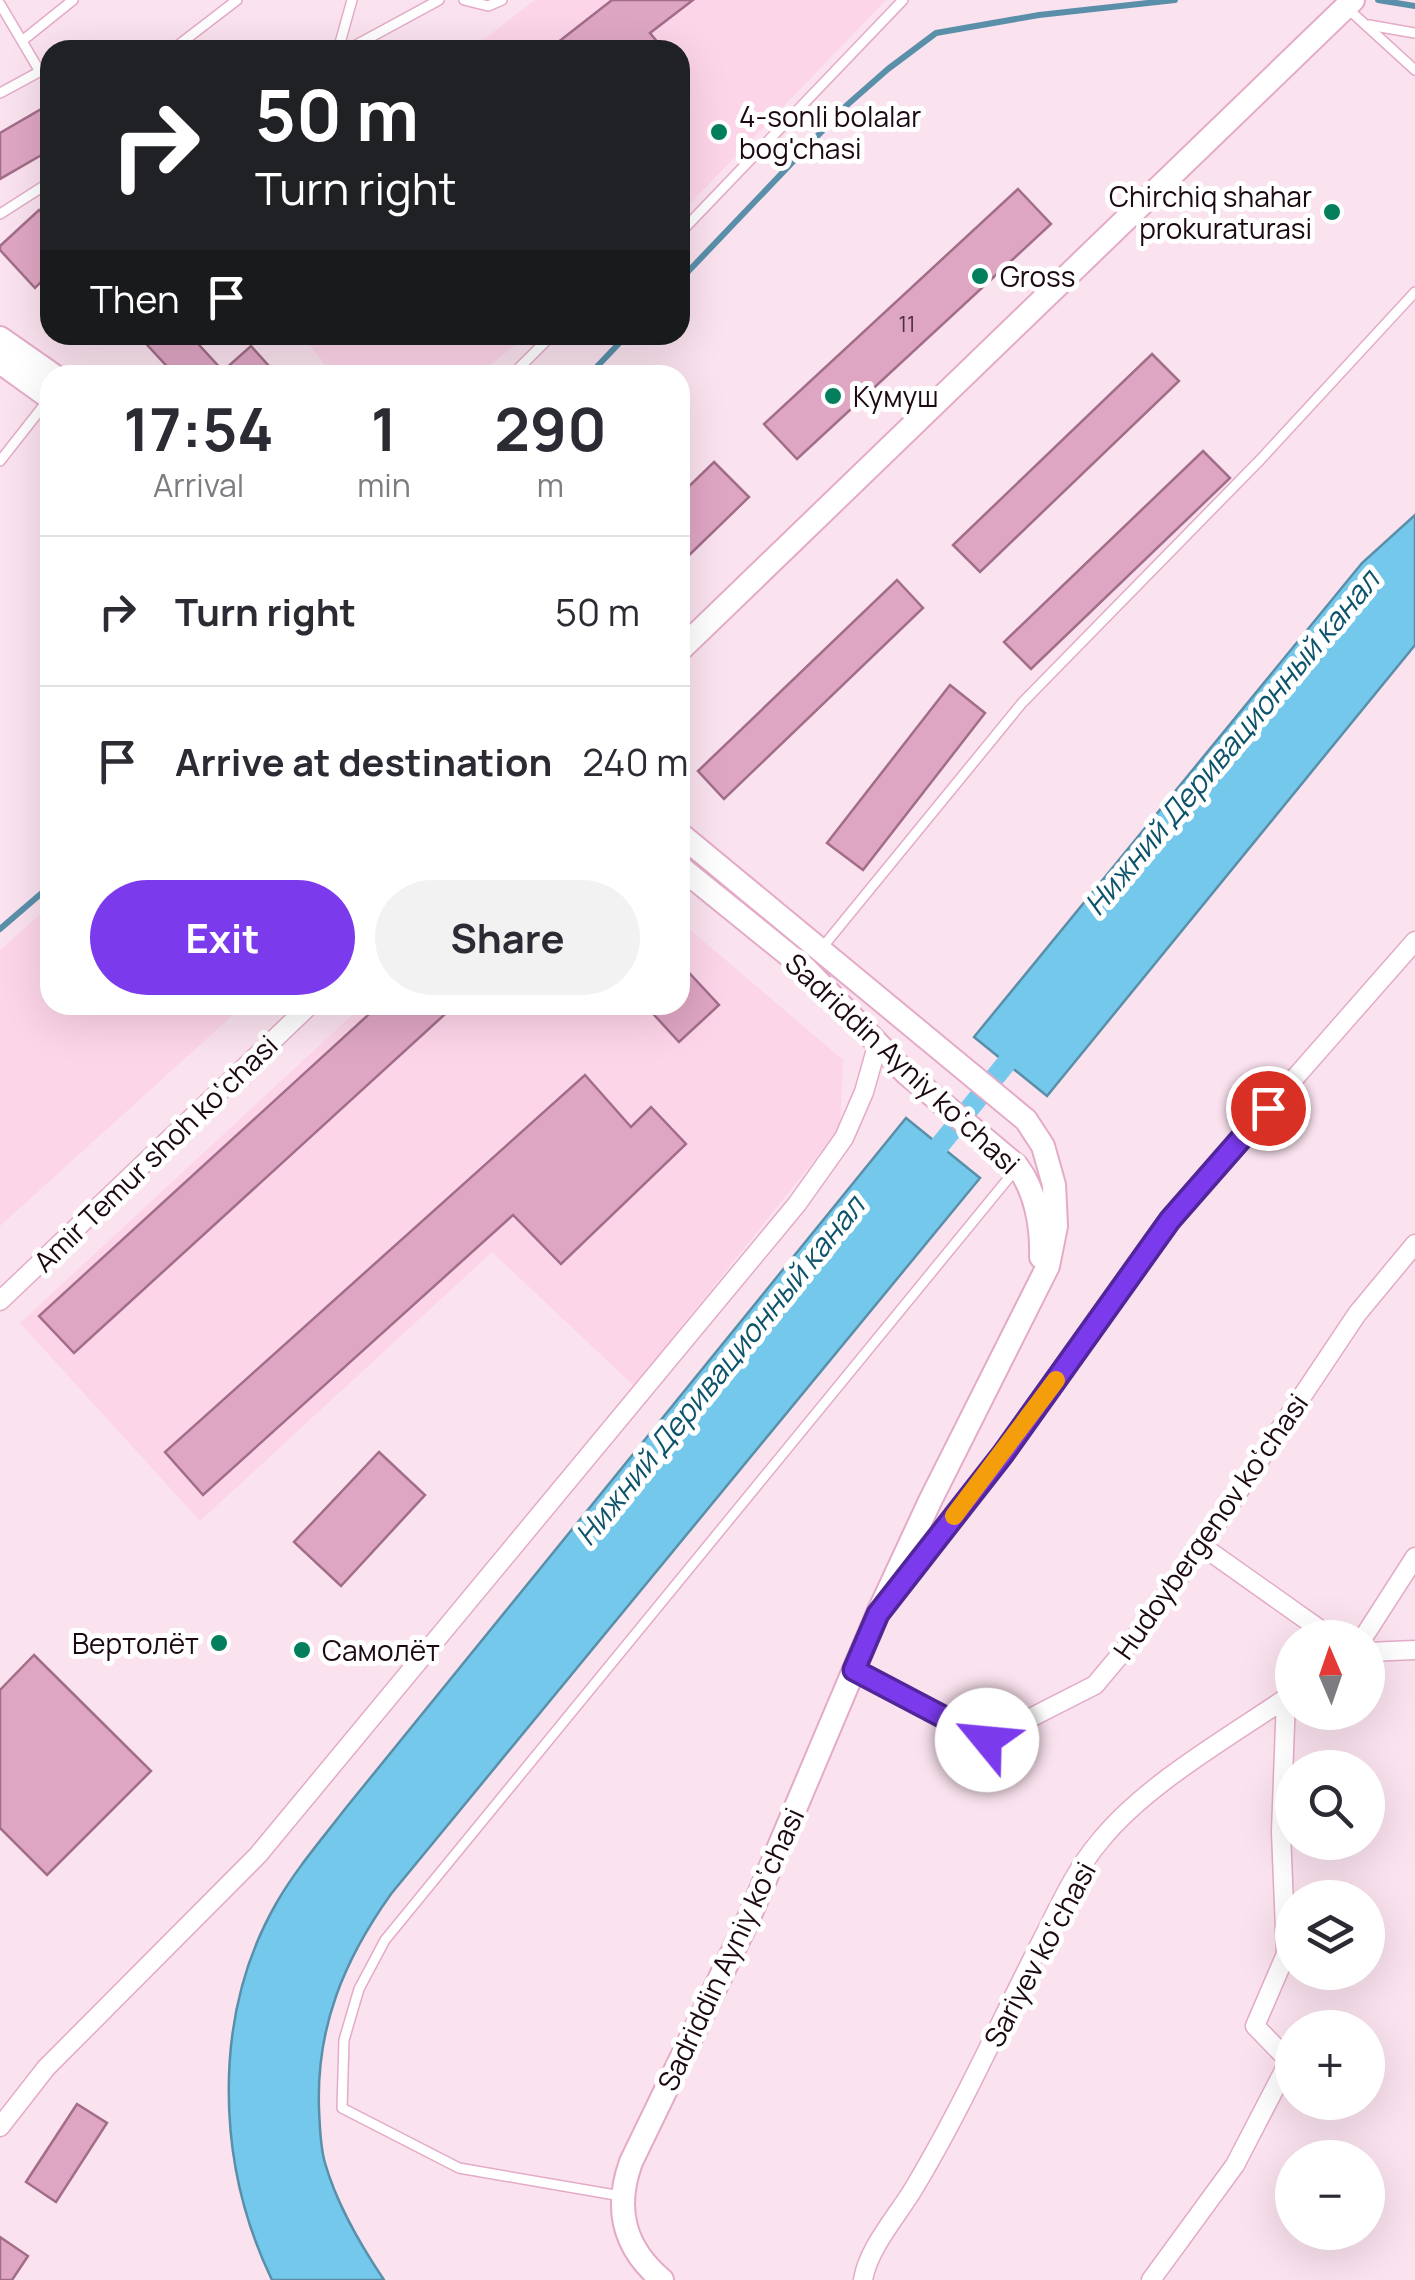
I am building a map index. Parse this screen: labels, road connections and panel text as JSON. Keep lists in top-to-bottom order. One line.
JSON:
{"streets":{"main road":["Sadriddin Ayniy ko‘chasi"],"street":["Amir Temur shoh ko‘chasi","Hudoybergenov ko‘chasi","Sariyev ko‘chasi"]},"crossings":[["Sadriddin Ayniy ko‘chasi","Hudoybergenov ko‘chasi"]],"water":["Нижний Деривационный канал"],"places":["4-sonli bolalar bog'chasi","Chirchiq shahar prokuraturasi","Gross","Кумуш","Вертолёт","Самолёт"],"house_numbers":["11"],"north":"top","page":{"turn":["50 m","Turn right"],"then":"Then","eta":["17:54","Arrival","1","min","290","m"],"list":[{"name":"Turn right","value":"50 m"},{"name":"Arrive at destination","value":"240 m"}],"buttons":["Exit","Share"],"map_buttons":["+","−"]}}
